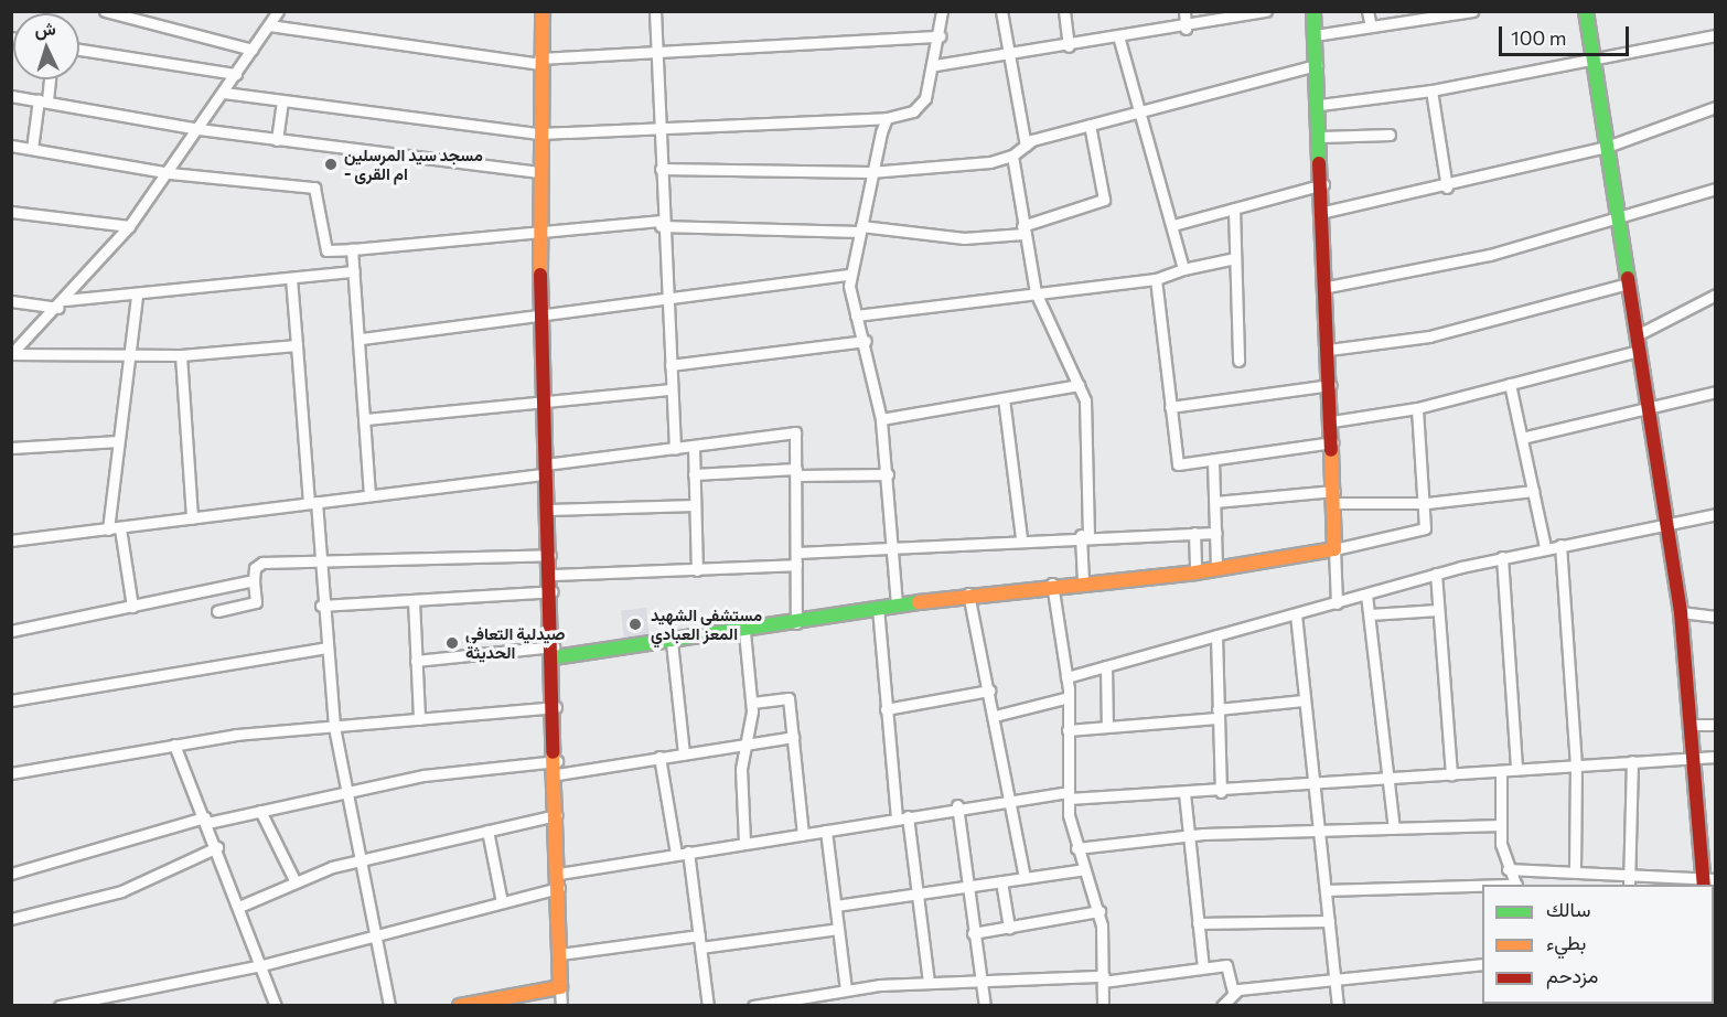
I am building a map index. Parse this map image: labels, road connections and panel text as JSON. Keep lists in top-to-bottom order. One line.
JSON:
{"places":["مسجد سيد المرسلين - ام القرى","مستشفى الشهيد المعز العبادي","صيدلية التعافي الحديثة"],"legend":["سالك","بطيء","مزدحم"],"scale_bar":"100 m","north":"top"}
